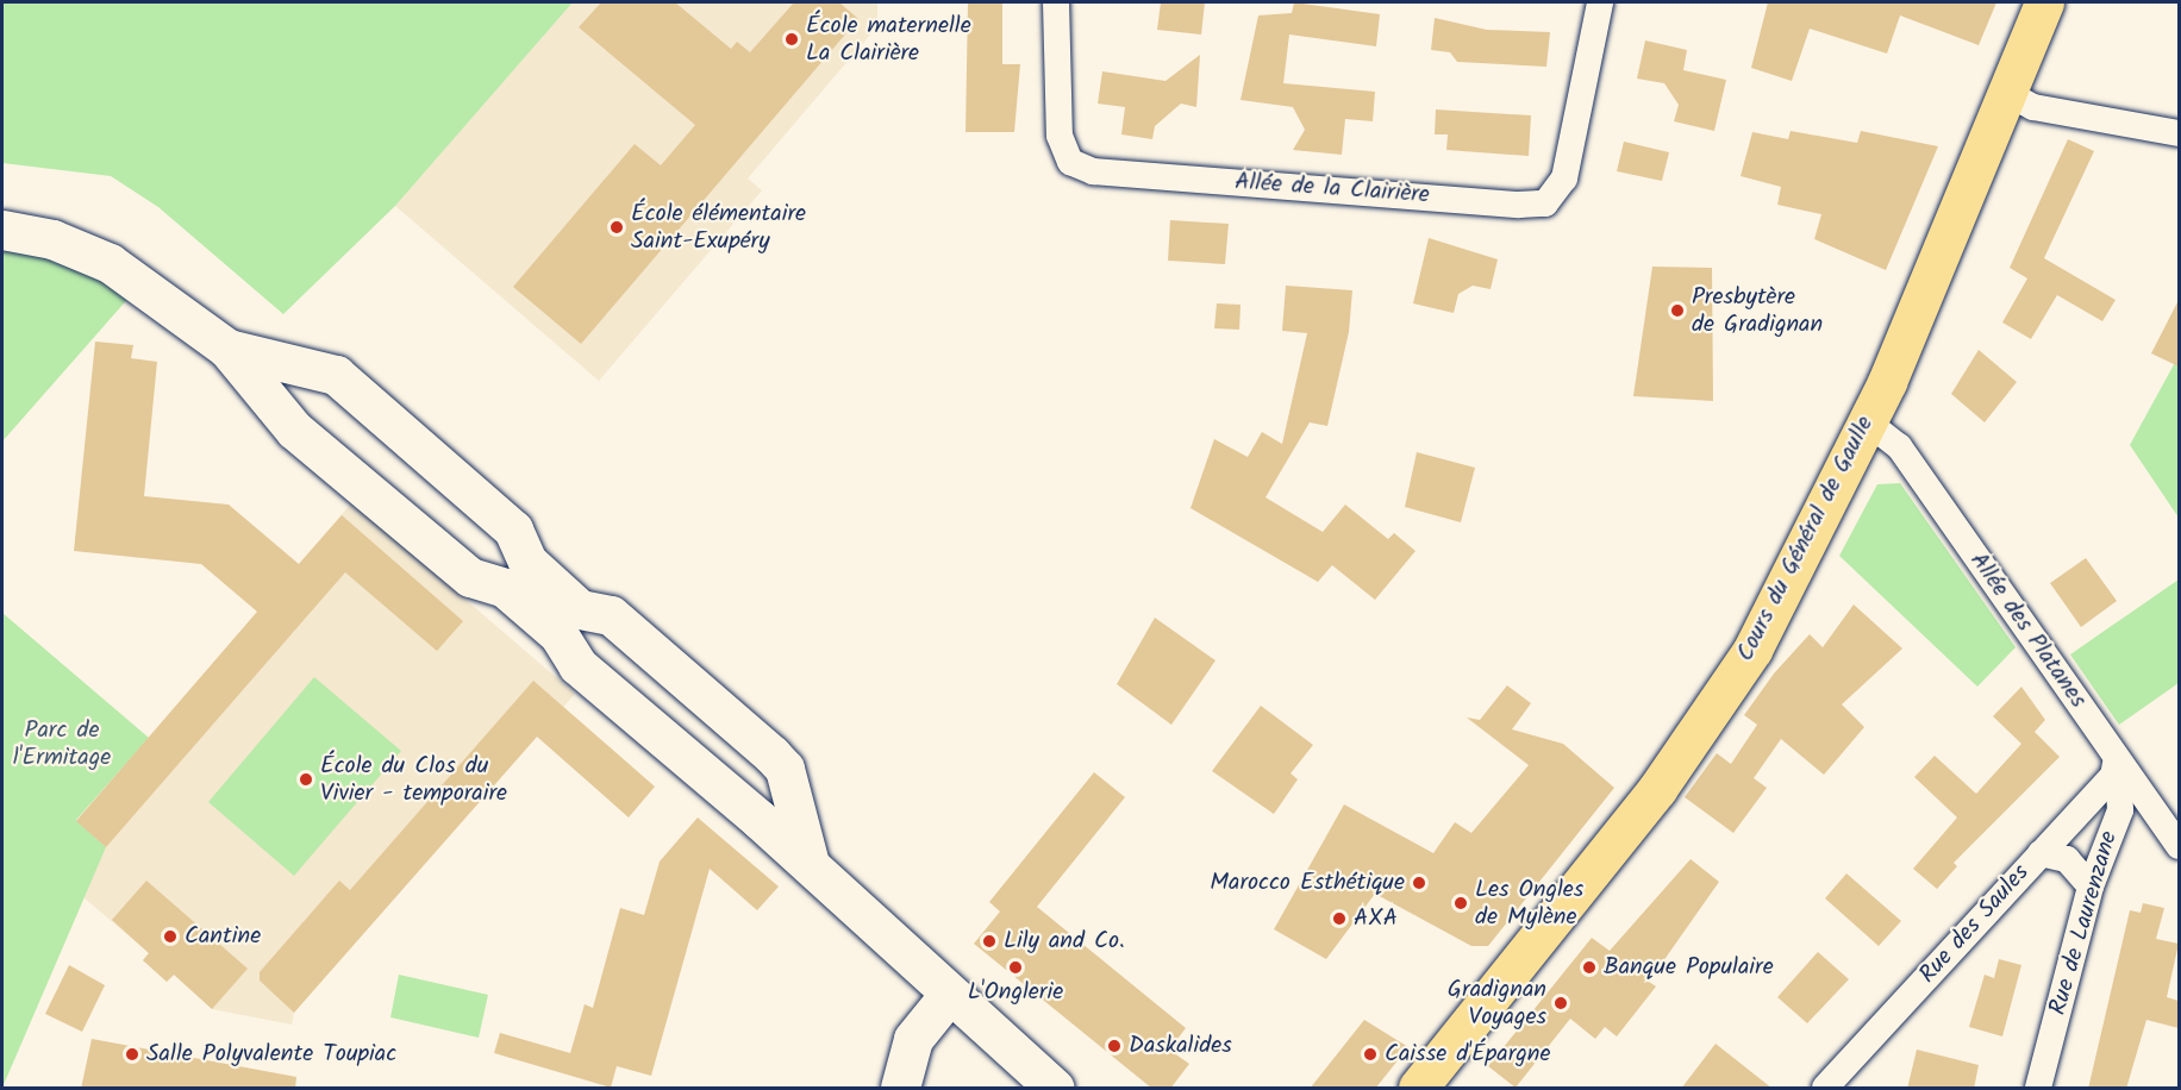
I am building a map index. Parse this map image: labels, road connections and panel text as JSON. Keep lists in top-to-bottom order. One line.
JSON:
{"streets":{"main road":["Cours du Général de Gaulle"],"street":["Allée de la Clairière","Allée des Platanes","Rue de Laurenzane","Rue des Saules"]},"crossings":[["Cours du Général de Gaulle","Allée des Platanes"],["Allée des Platanes","Rue de Laurenzane"],["Allée des Platanes","Rue des Saules"],["Rue de Laurenzane","Rue des Saules"]],"parks":["Parc de l'Ermitage"],"places":["École maternelle La Clairière","École élémentaire Saint-Exupéry","Presbytère de Gradignan","École du Clos du Vivier - temporaire","Marocco Esthétique","Les Ongles de Mylène","AXA","Cantine","Lily and Co.","L'Onglerie","Banque Populaire","Gradignan Voyages","Daskalides","Salle Polyvalente Toupiac","Caisse d'Épargne"]}
